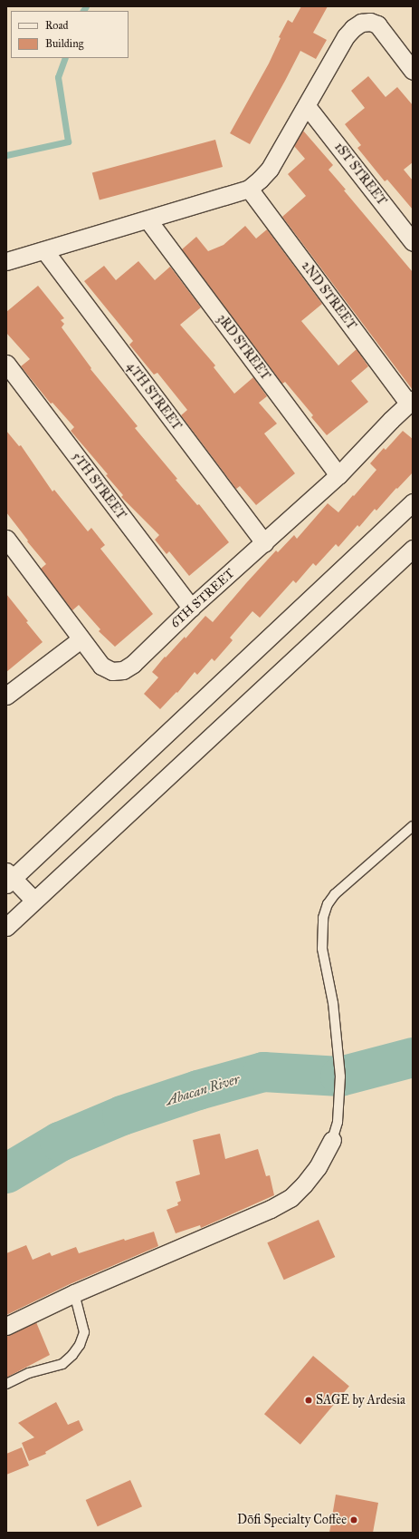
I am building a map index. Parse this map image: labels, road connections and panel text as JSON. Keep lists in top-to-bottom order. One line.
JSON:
{"streets":{"street":["1ST STREET","2ND STREET","3RD STREET","4TH STREET","5TH STREET","6TH STREET"]},"crossings":[["2ND STREET","6TH STREET"],["3RD STREET","6TH STREET"],["4TH STREET","6TH STREET"],["5TH STREET","6TH STREET"]],"water":["Abacan River"],"places":["SAGE by Ardesia","Dōfi Specialty Coffee"],"legend":["Road","Building"]}
